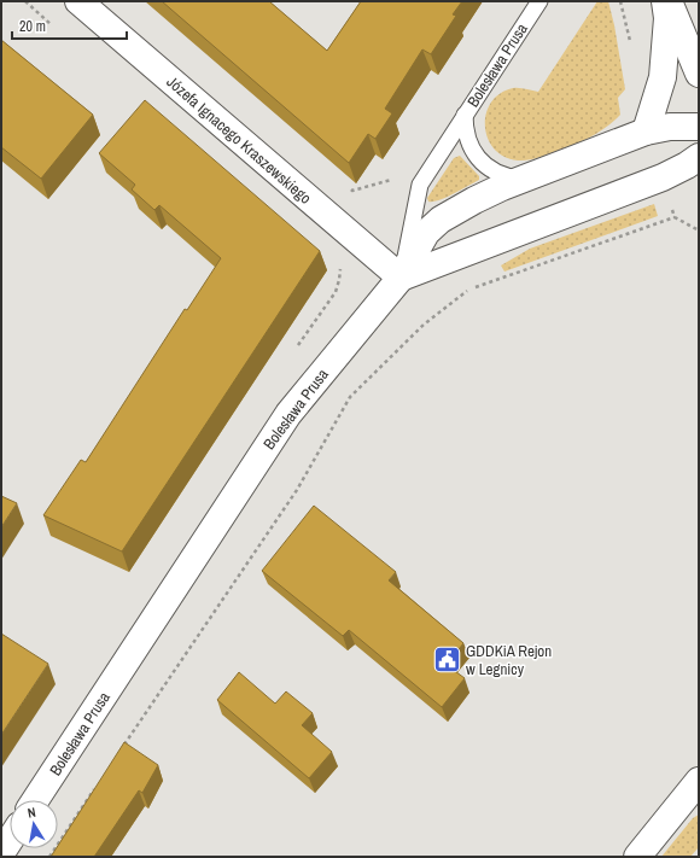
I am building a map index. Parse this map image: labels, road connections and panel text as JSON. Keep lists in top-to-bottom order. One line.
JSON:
{"streets":{"street":["Bolesława Prusa","Józefa Ignacego Kraszewskiego"]},"crossings":[["Bolesława Prusa","Józefa Ignacego Kraszewskiego"]],"places":{"public building":["GDDKiA Rejon w Legnicy"]},"scale_bar":"20 m","north":"top"}
